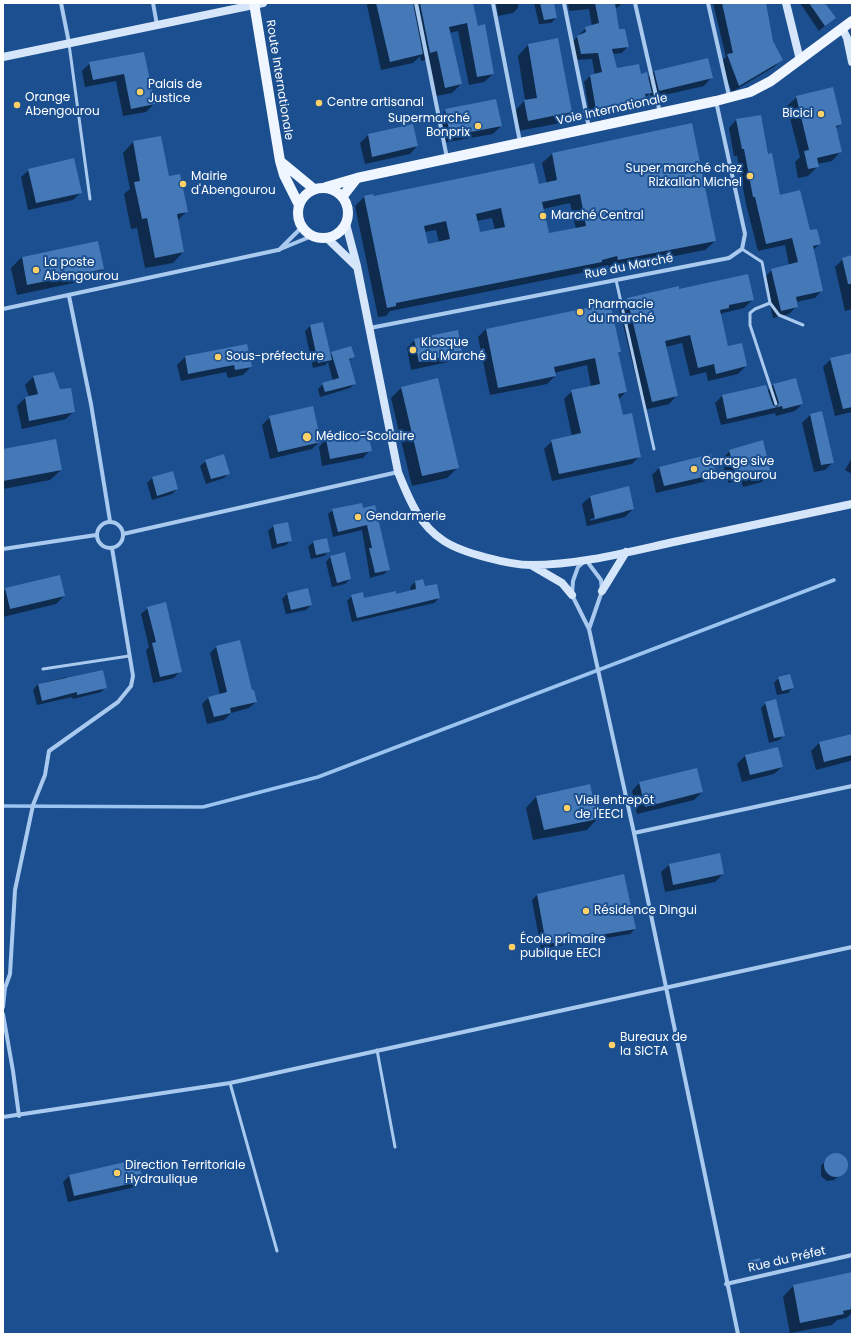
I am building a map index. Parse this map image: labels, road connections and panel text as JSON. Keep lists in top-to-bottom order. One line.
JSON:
{"streets":{"main road":["Route Internationale","Voie Internationale"],"street":["Rue du Marché","Rue du Préfet"]},"crossings":[["Route Internationale","Voie Internationale"]],"places":["Palais de Justice","Centre artisanal","Orange Abengourou","Bicici","Supermarché Bonprix","Super marché chez Rizkallah Michel","Mairie d'Abengourou","Marché Central","La poste Abengourou","Pharmacie du marché","Kiosque du Marché","Sous-préfecture","Médico-Scolaire","Garage sive abengourou","Gendarmerie","Vieil entrepôt de l'EECI","Résidence Dingui","École primaire publique EECI","Bureaux de la SICTA","Direction Territoriale Hydraulique"]}
